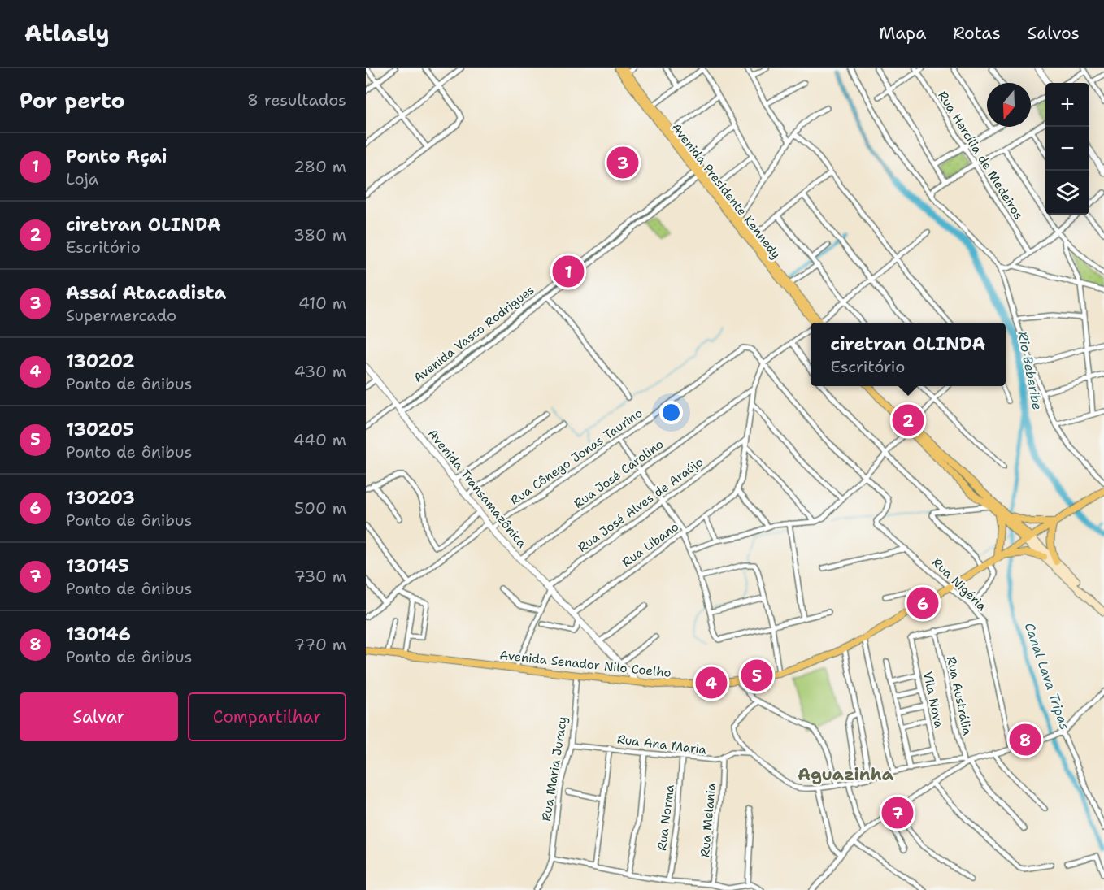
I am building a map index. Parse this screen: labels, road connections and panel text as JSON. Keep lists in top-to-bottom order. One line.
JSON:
{"streets":{"main road":["Avenida Presidente Kennedy","Avenida Senador Nilo Coelho"],"street":["Rua Hercília de Medeiros","Avenida Vasco Rodrigues","Rua Cônego Jonas Taurino","Rua José Carolino","Avenida Transamazônica","Rua José Alves de Araújo","Rua Líbano","Rua Nigéria","Rua Austrália","Vila Nova","Rua Ana Maria","Rua Maria Juracy","Rua Norma","Rua Melania"]},"crossings":[["Avenida Presidente Kennedy","Avenida Vasco Rodrigues"],["Avenida Vasco Rodrigues","Avenida Transamazônica"],["Rua Cônego Jonas Taurino","Avenida Transamazônica"],["Rua José Carolino","Avenida Transamazônica"],["Avenida Transamazônica","Rua José Alves de Araújo"],["Avenida Transamazônica","Rua Líbano"],["Avenida Transamazônica","Avenida Senador Nilo Coelho"],["Rua José Alves de Araújo","Avenida Senador Nilo Coelho"],["Rua Nigéria","Avenida Senador Nilo Coelho"],["Avenida Senador Nilo Coelho","Rua Maria Juracy"],["Rua Austrália","Vila Nova"],["Rua Ana Maria","Rua Maria Juracy"],["Rua Ana Maria","Rua Norma"],["Rua Ana Maria","Rua Melania"]],"districts":["Aguazinha"],"water":["Rio Beberibe","Canal Lava Tripas"],"north":"bottom","page":{"header":"Atlasly","nav":["Mapa","Rotas","Salvos"],"heading":["Por perto","8 resultados"],"map_buttons":["+","−"],"list":[{"mark":"1","name":"Ponto Açai","note":"Loja","value":"280 m"},{"mark":"2","name":"ciretran OLINDA","note":"Escritório","value":"380 m"},{"mark":"3","name":"Assaí Atacadista","note":"Supermercado","value":"410 m"},{"mark":"4","name":"130202","note":"Ponto de ônibus","value":"430 m"},{"mark":"5","name":"130205","note":"Ponto de ônibus","value":"440 m"},{"mark":"6","name":"130203","note":"Ponto de ônibus","value":"500 m"},{"mark":"7","name":"130145","note":"Ponto de ônibus","value":"730 m"},{"mark":"8","name":"130146","note":"Ponto de ônibus","value":"770 m"}],"pins":["3","1","2","6","5","4","8","7"],"popup":["ciretran OLINDA","Escritório"],"buttons":["Salvar","Compartilhar"]}}
